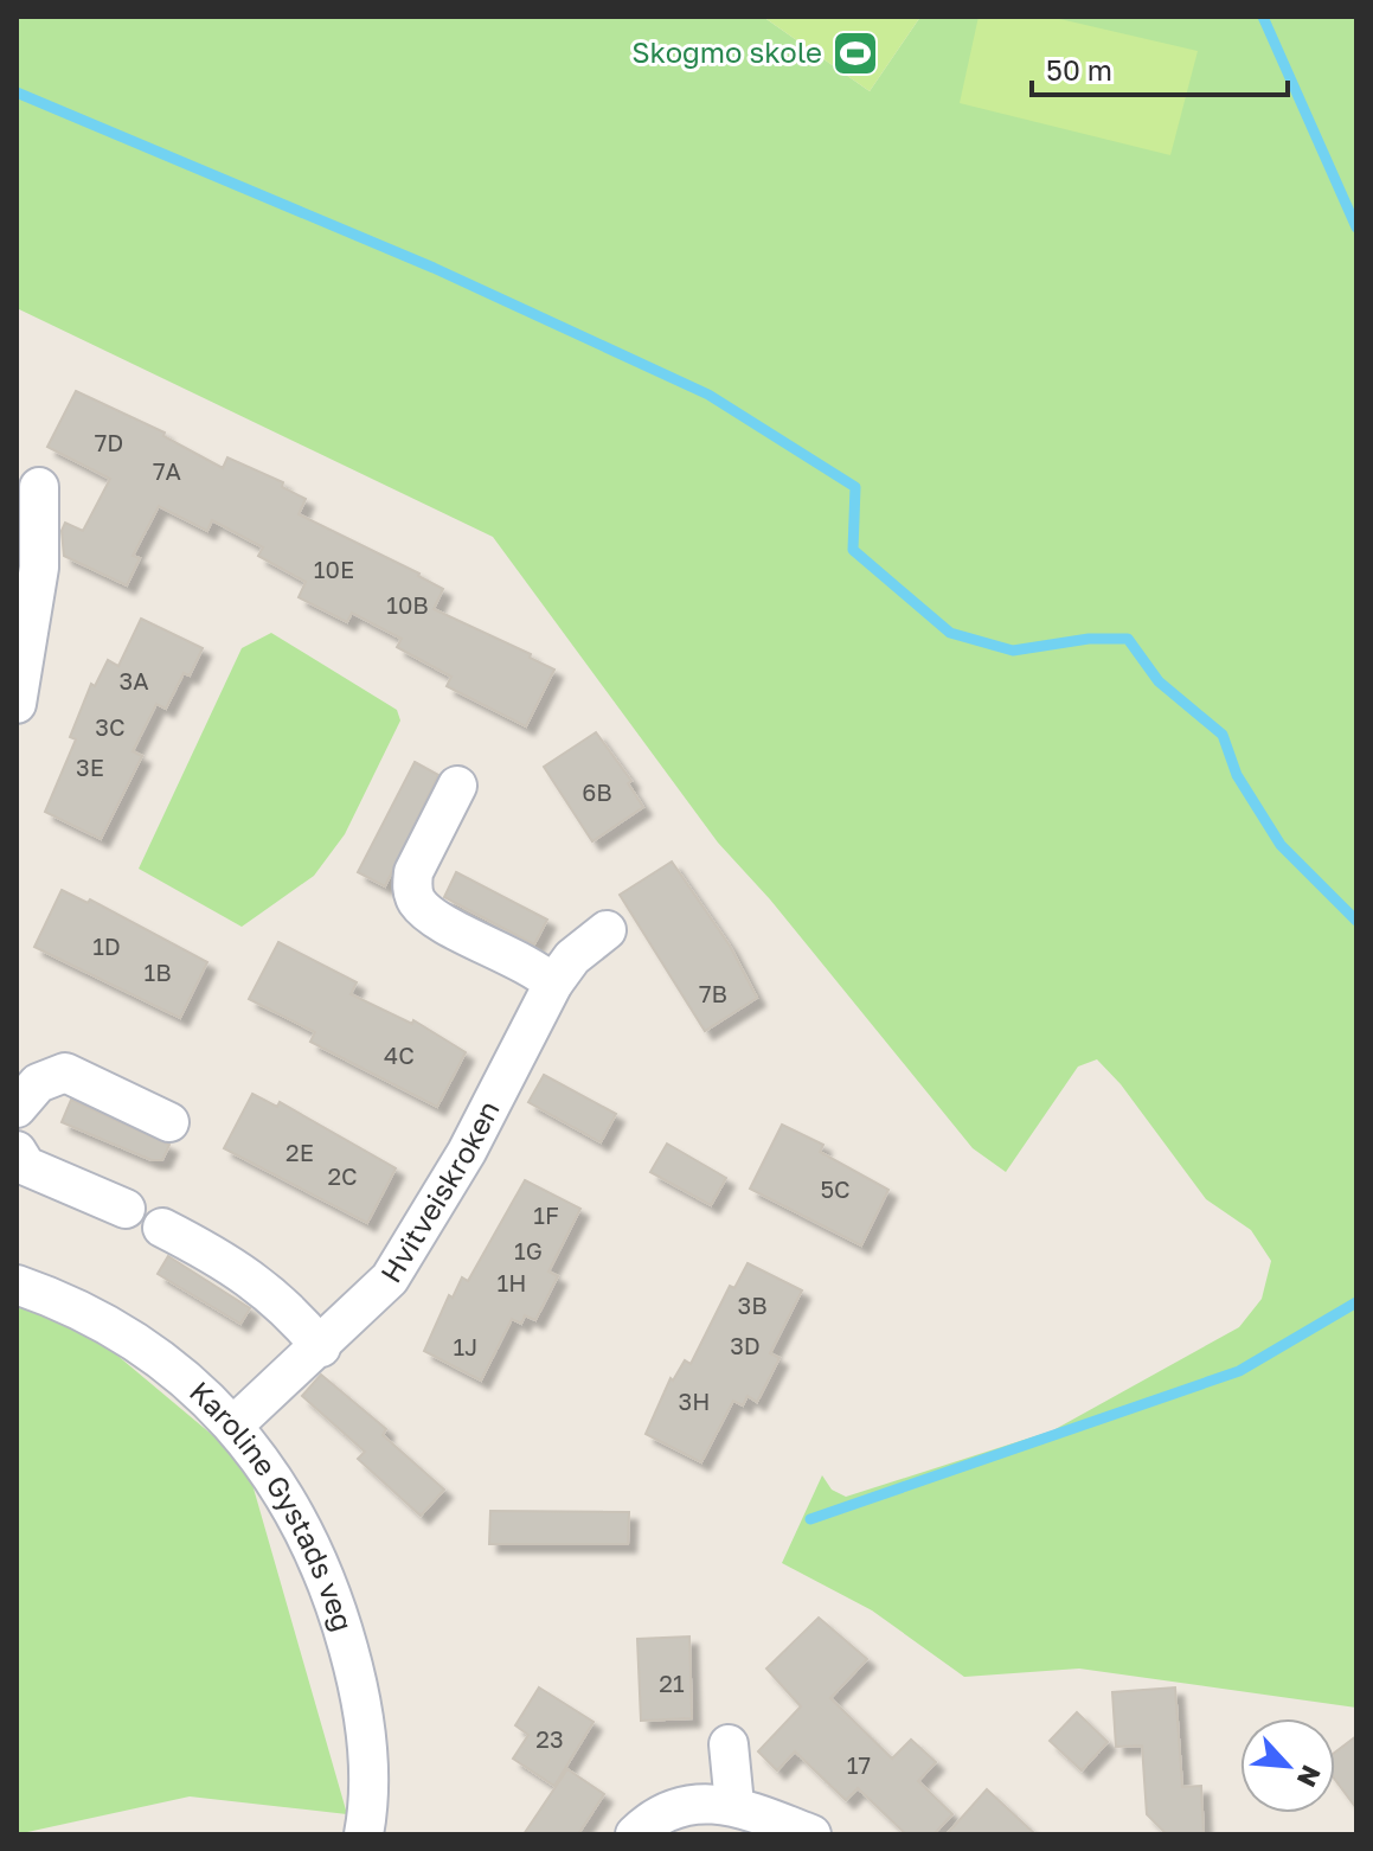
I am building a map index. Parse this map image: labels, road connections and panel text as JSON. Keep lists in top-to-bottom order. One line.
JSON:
{"streets":{"street":["Hvitveiskroken","Karoline Gystads veg"]},"crossings":[["Hvitveiskroken","Karoline Gystads veg"]],"places":{"sports":["Skogmo skole"]},"house_numbers":["7D","7A","10E","10B","3A","3C","3E","6B","1D","1B","7B","4C","2E","2C","5C","1F","1G","1H","3B","3D","1J","3H","21","23","17"],"scale_bar":"50 m","north":"bottom right"}
